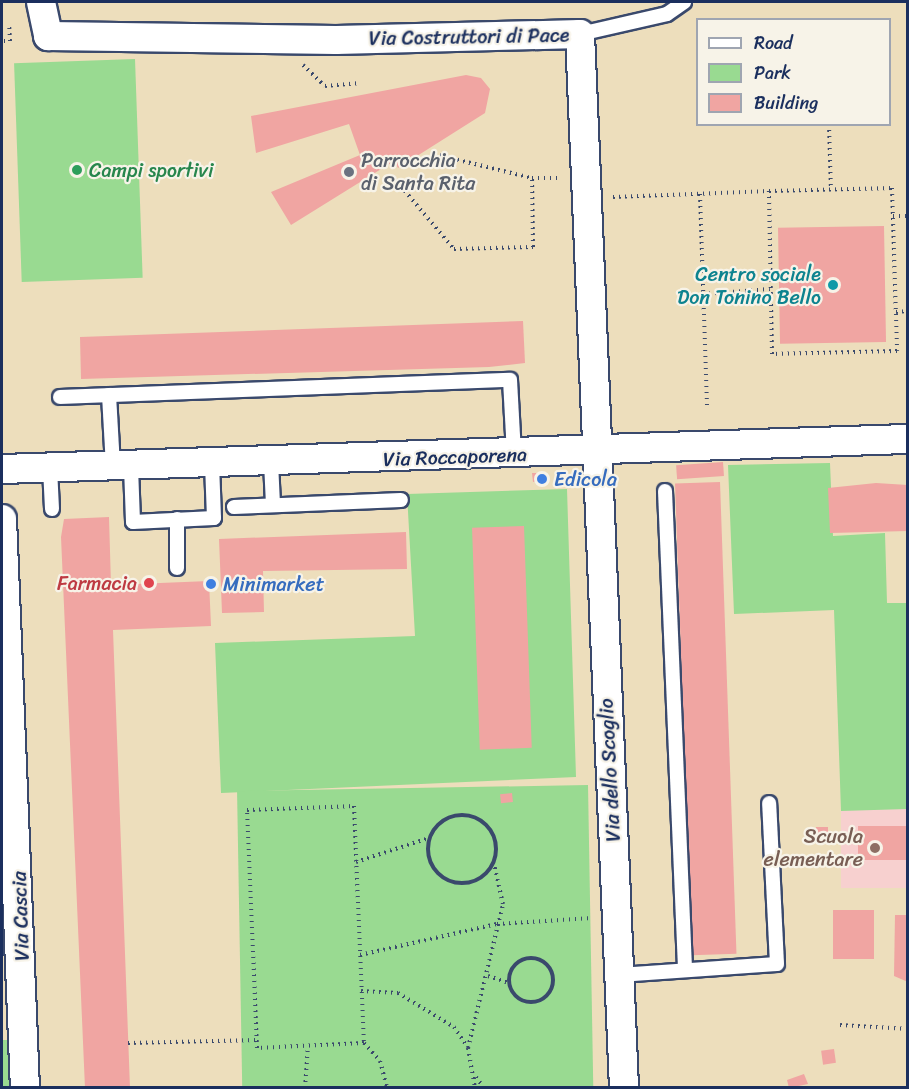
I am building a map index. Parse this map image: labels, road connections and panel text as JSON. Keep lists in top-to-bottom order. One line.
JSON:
{"streets":{"street":["Via Costruttori di Pace","Via Roccaporena","Via dello Scoglio","Via Cascia"]},"crossings":[["Via Costruttori di Pace","Via Roccaporena"],["Via Costruttori di Pace","Via dello Scoglio"],["Via Roccaporena","Via dello Scoglio"]],"places":["Campi sportivi","Parrocchia di Santa Rita","Centro sociale Don Tonino Bello","Edicola","Farmacia","Minimarket","Scuola elementare"],"legend":["Road","Park","Building"]}
